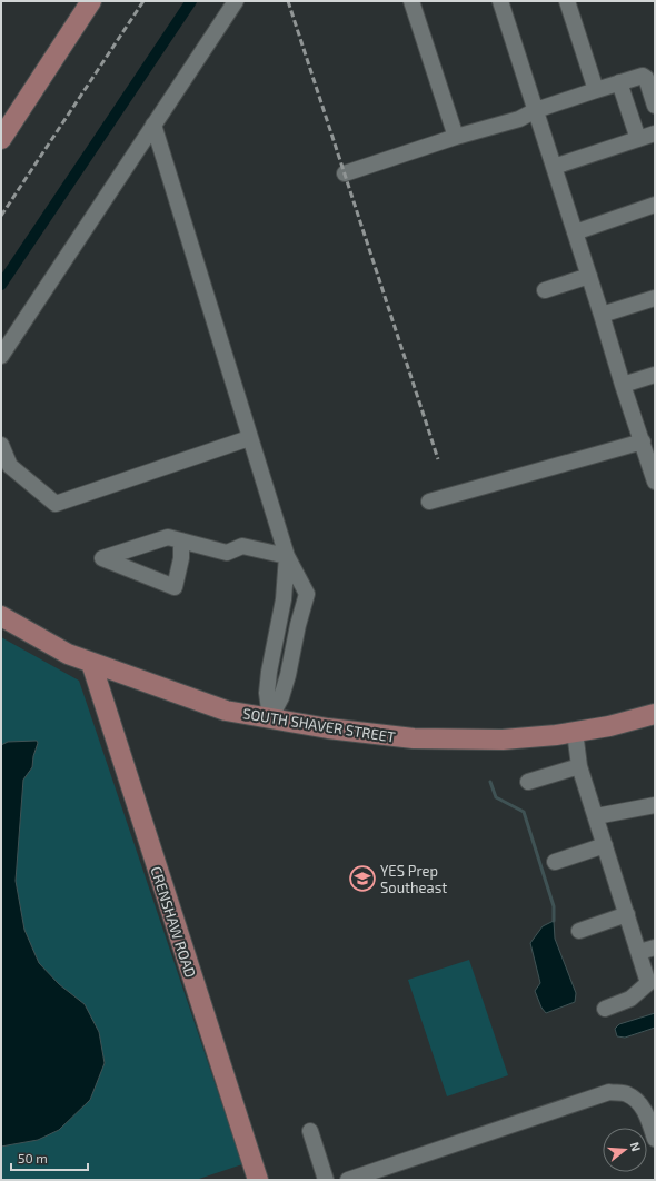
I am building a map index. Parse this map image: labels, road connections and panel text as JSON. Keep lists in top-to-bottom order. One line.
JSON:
{"streets":{"main road":["SOUTH SHAVER STREET","CRENSHAW ROAD"]},"crossings":[["SOUTH SHAVER STREET","CRENSHAW ROAD"]],"places":{"school or university":["YES Prep Southeast"]},"scale_bar":"50 m","north":"right"}
